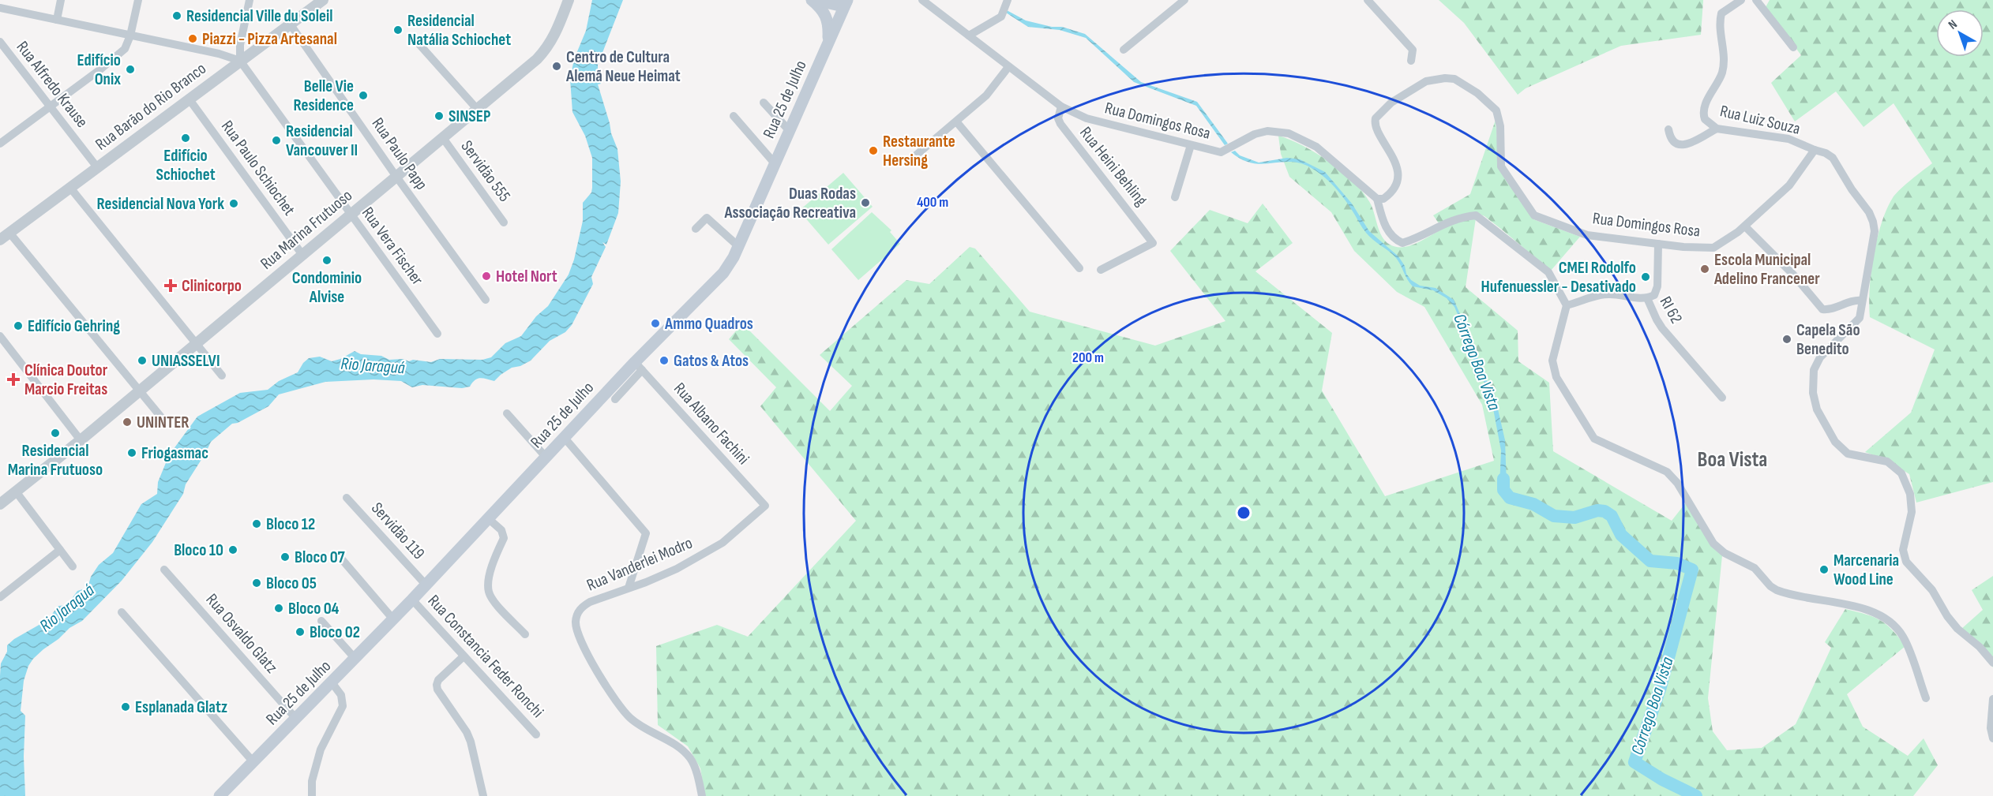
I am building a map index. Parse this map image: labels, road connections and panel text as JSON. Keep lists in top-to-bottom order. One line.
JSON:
{"streets":{"main road":["Rua 25 de Julho"],"street":["Rua Alfredo Krause","Rua Barão do Rio Branco","Rua Luiz Souza","Rua Domingos Rosa","Rua Paulo Papp","Rua Heini Behling","Rua Paulo Schiochet","Servidão 555","Rua Marina Frutuoso","Rua Vera Fischer","RI 62","Rua Albano Fachini","Servidão 119","Rua Vanderlei Modro","Rua Osvaldo Glatz","Rua Constancia Feder Ronchi"]},"crossings":[["Rua Alfredo Krause","Rua Barão do Rio Branco"],["Rua 25 de Julho","Rua Albano Fachini"],["Rua 25 de Julho","Servidão 119"],["Rua 25 de Julho","Rua Osvaldo Glatz"],["Rua 25 de Julho","Rua Constancia Feder Ronchi"],["Rua Barão do Rio Branco","Rua Paulo Papp"],["Rua Barão do Rio Branco","Rua Paulo Schiochet"],["Rua Barão do Rio Branco","Rua Vera Fischer"],["Rua Luiz Souza","Rua Domingos Rosa"],["Rua Domingos Rosa","Rua Heini Behling"],["Rua Paulo Papp","Rua Marina Frutuoso"],["Rua Paulo Schiochet","Rua Marina Frutuoso"],["Servidão 555","Rua Marina Frutuoso"],["Rua Marina Frutuoso","Rua Vera Fischer"],["Rua Albano Fachini","Rua Vanderlei Modro"]],"districts":["Boa Vista"],"water":["Córrego Boa Vista","Rio Jaraguá"],"places":{"other":["Residencial Ville du Soleil","Residencial Natália Schiochet","Piazzi - Pizza Artesanal","Centro de Cultura Alemã Neue Heimat","Edifício Onix","Belle Vie Residence","SINSEP","Edifício Schiochet","Residencial Vancouver II","Restaurante Hersing","Duas Rodas Associação Recreativa","Residencial Nova York","Condominio Alvise","Escola Municipal Adelino Francener","Hotel Nort","CMEI Rodolfo Hufenuessler - Desativado","Ammo Quadros","Edifício Gehring","Capela São Benedito","UNIASSELVI","Gatos & Atos","UNINTER","Residencial Marina Frutuoso","Friogasmac","Bloco 12","Bloco 10","Bloco 07","Marcenaria Wood Line","Bloco 05","Bloco 04","Bloco 02","Esplanada Glatz"],"health":["Clinicorpo","Clínica Doutor Marcio Freitas"]},"north":"top left","rings":["400 m","200 m"]}
